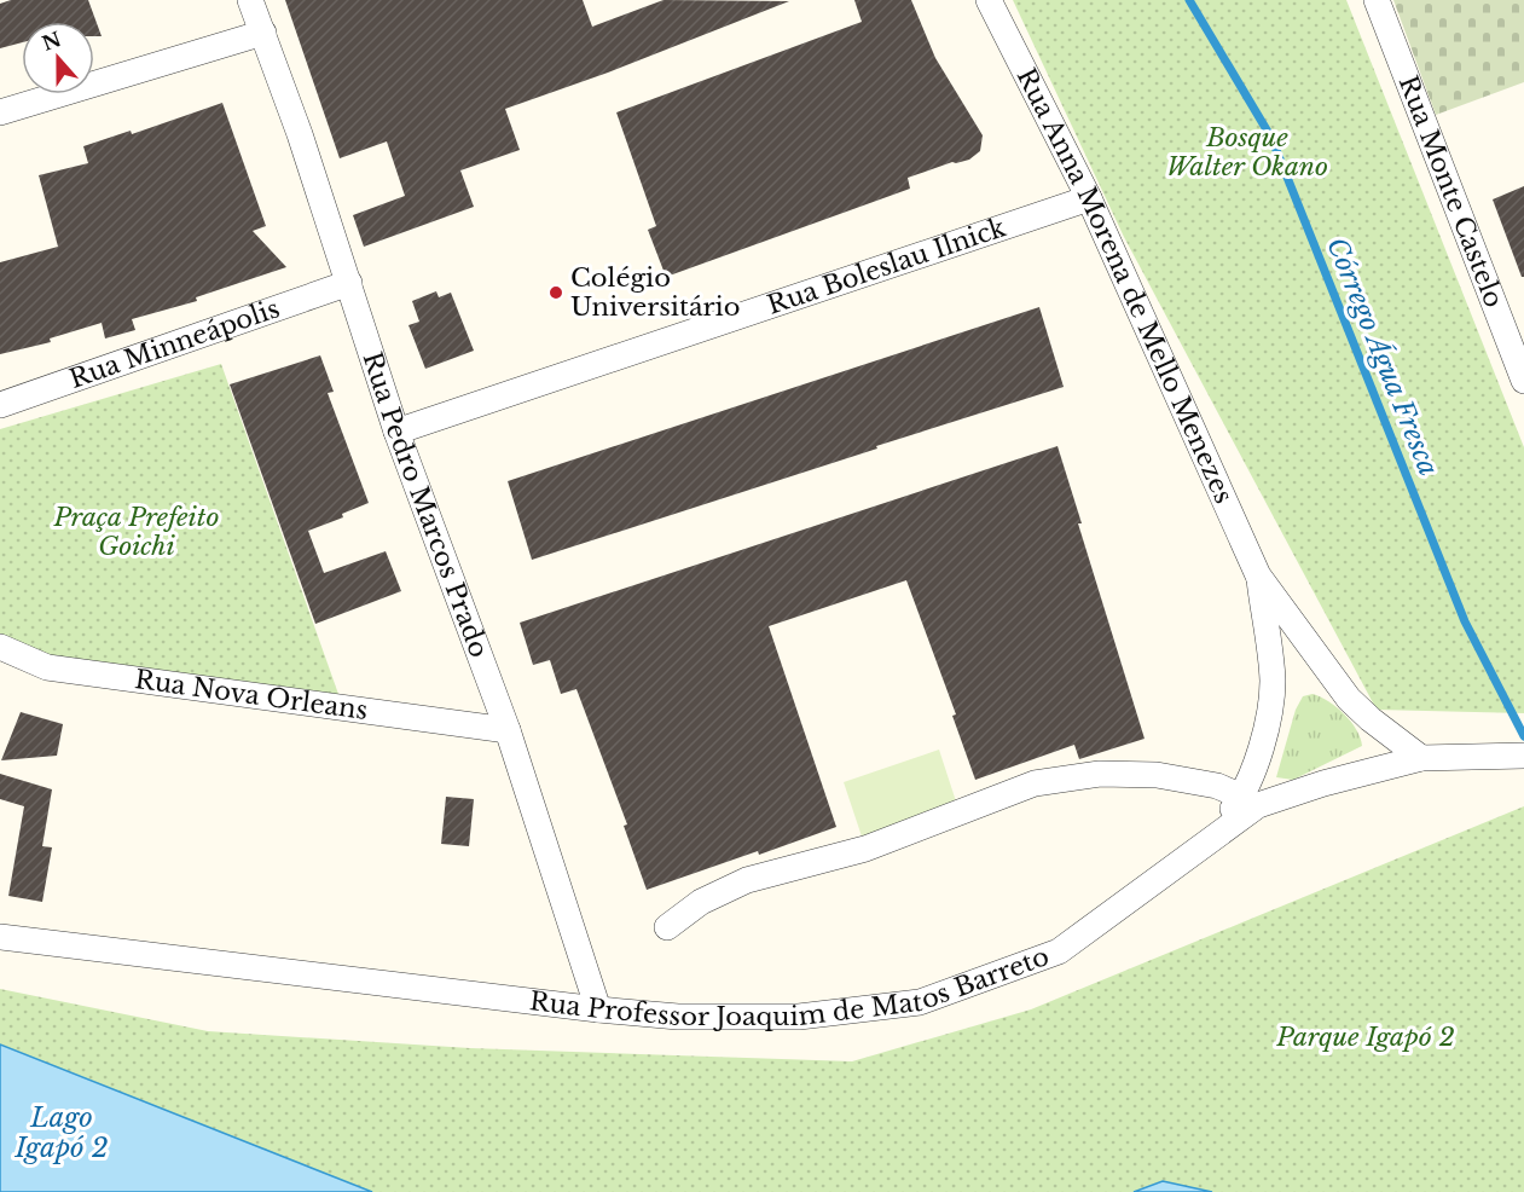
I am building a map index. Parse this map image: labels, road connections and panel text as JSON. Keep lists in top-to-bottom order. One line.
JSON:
{"streets":{"street":["Rua Monte Castelo","Rua Boleslau Ilnick","Rua Anna Morena de Mello Menezes","Rua Minneápolis","Rua Pedro Marcos Prado","Rua Nova Orleans","Rua Professor Joaquim de Matos Barreto"]},"crossings":[["Rua Boleslau Ilnick","Rua Anna Morena de Mello Menezes"],["Rua Boleslau Ilnick","Rua Pedro Marcos Prado"],["Rua Minneápolis","Rua Pedro Marcos Prado"],["Rua Pedro Marcos Prado","Rua Nova Orleans"],["Rua Pedro Marcos Prado","Rua Professor Joaquim de Matos Barreto"]],"water":["Córrego Água Fresca","Lago Igapó 2"],"parks":["Bosque Walter Okano","Praça Prefeito Goichi","Parque Igapó 2"],"places":["Colégio Universitário"],"north":"top"}
